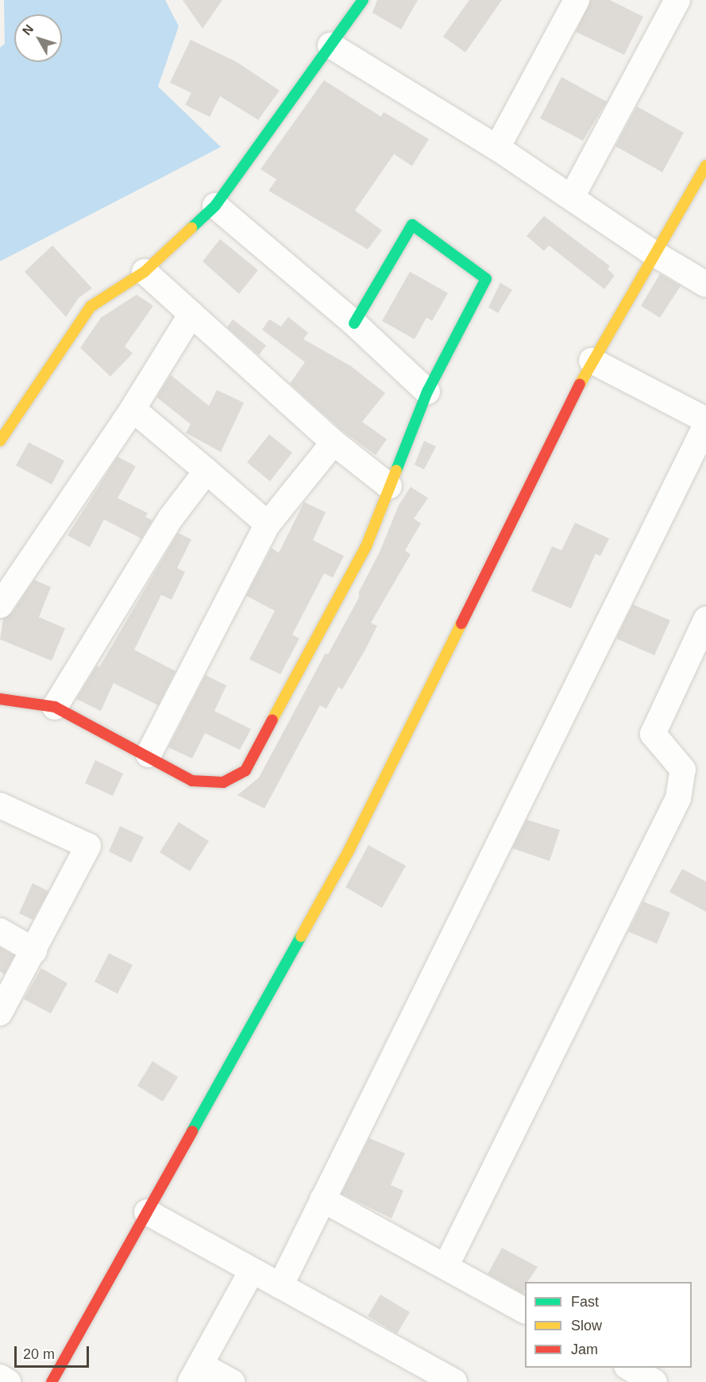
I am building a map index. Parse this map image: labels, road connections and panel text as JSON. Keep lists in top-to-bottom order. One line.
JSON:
{"legend":["Fast","Slow","Jam"],"scale_bar":"20 m","north":"top left"}
